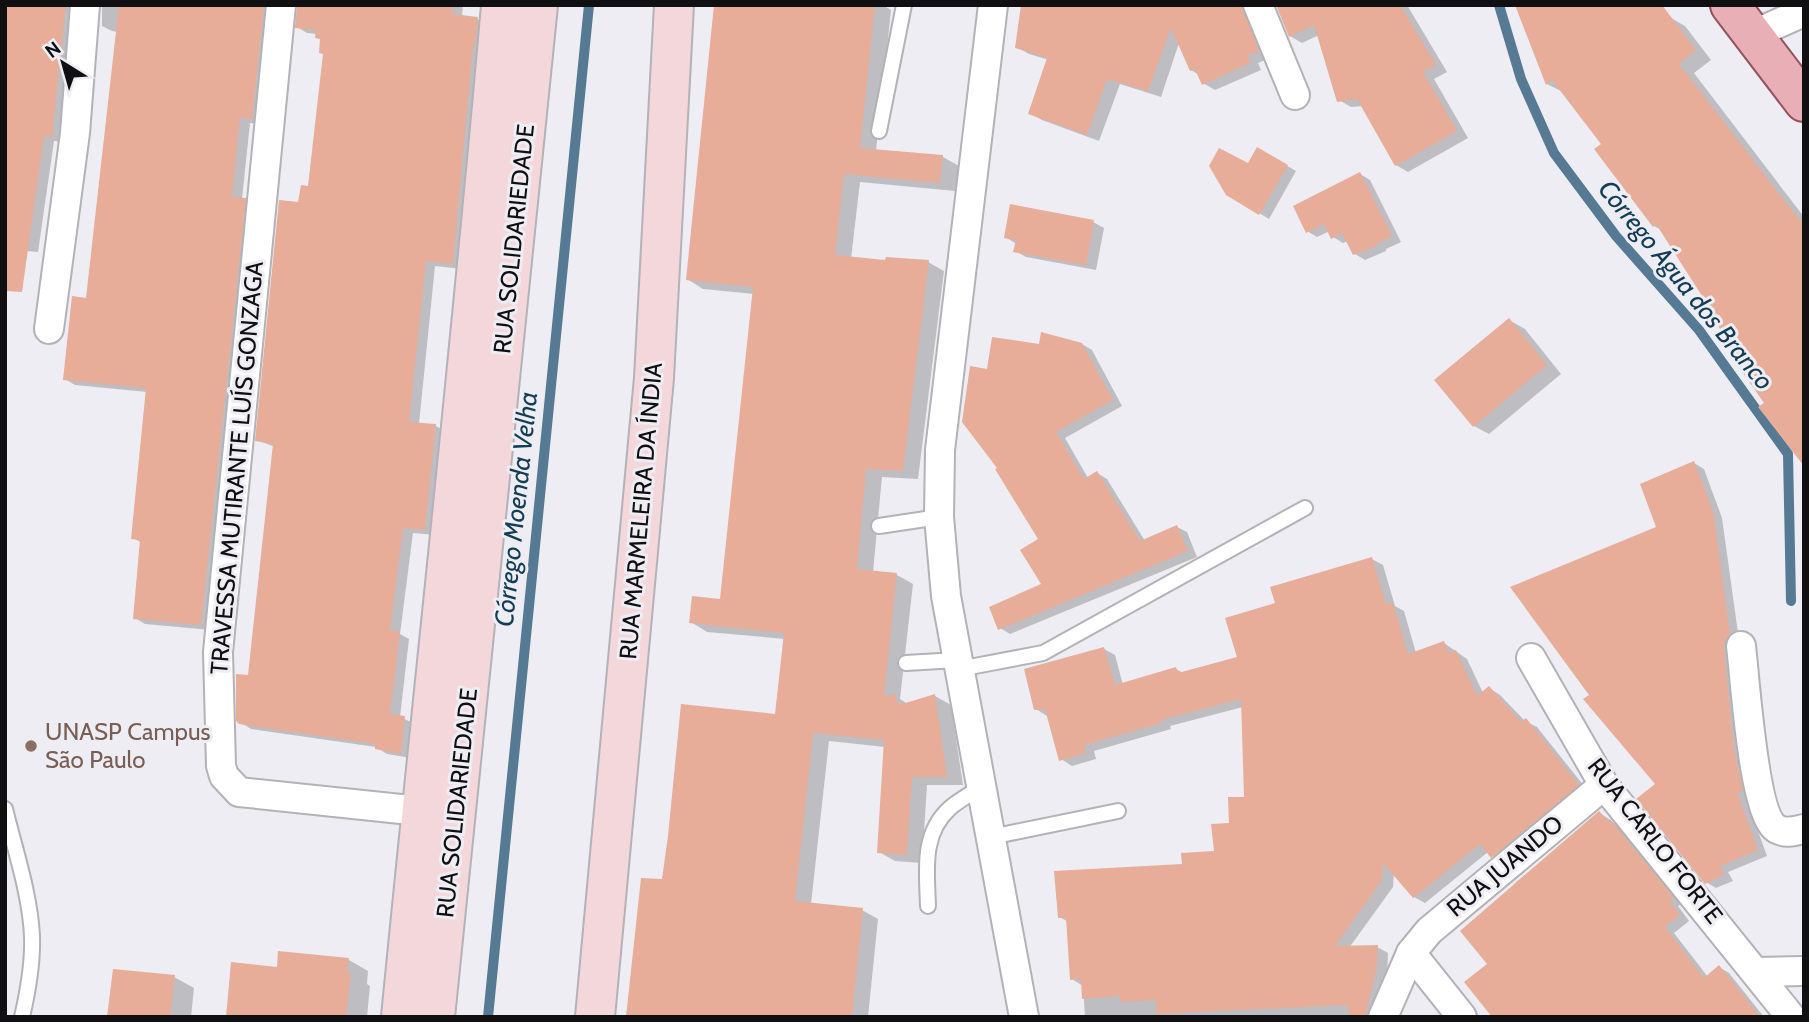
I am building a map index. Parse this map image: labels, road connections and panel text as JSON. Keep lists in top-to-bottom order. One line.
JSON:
{"streets":{"main road":["RUA SOLIDARIEDADE","RUA MARMELEIRA DA ÍNDIA"],"street":["TRAVESSA MUTIRANTE LUÍS GONZAGA","RUA CARLO FORTE","RUA JUANDO"]},"crossings":[["RUA SOLIDARIEDADE","TRAVESSA MUTIRANTE LUÍS GONZAGA"],["RUA CARLO FORTE","RUA JUANDO"]],"water":["Córrego Água dos Branco","Córrego Moenda Velha"],"places":["UNASP Campus São Paulo"],"north":"top left"}
